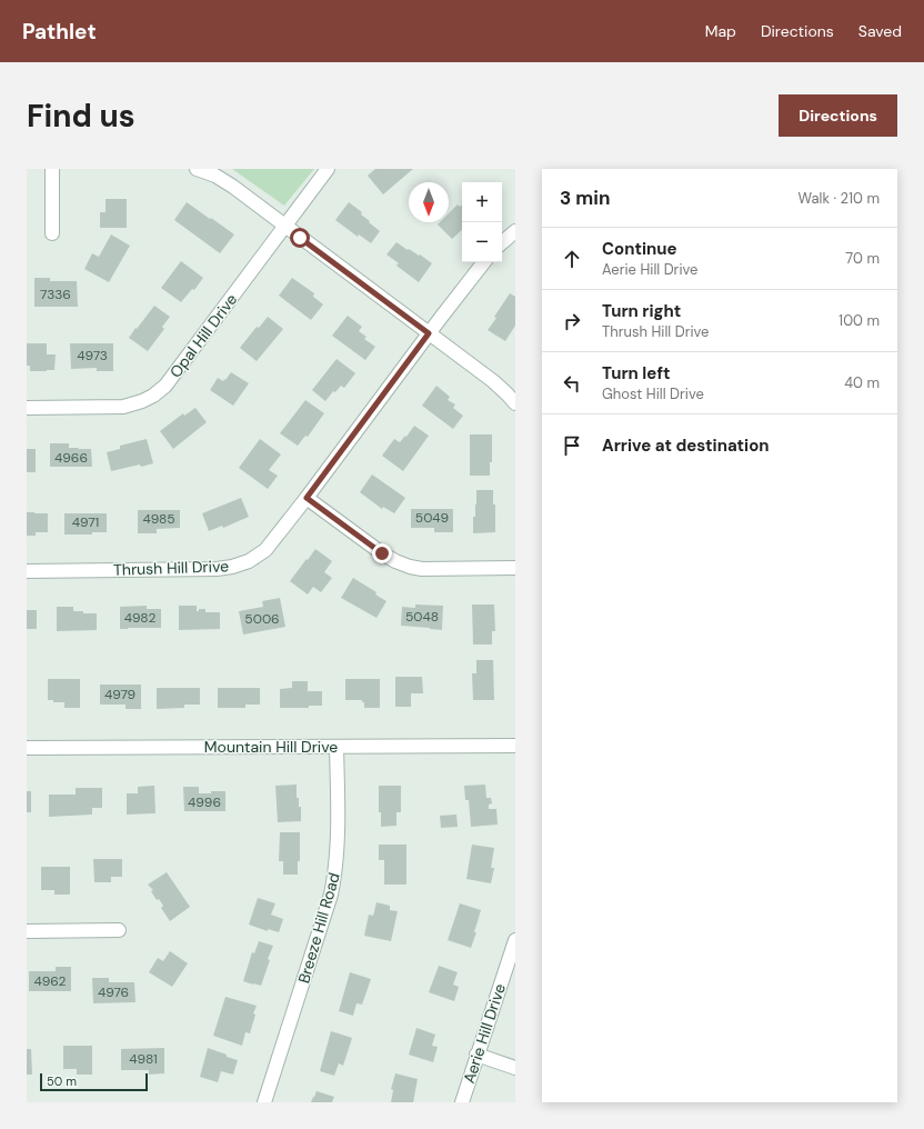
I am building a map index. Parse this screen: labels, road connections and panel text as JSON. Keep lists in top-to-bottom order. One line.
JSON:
{"streets":{"street":["Opal Hill Drive","Thrush Hill Drive","Mountain Hill Drive","Breeze Hill Road","Aerie Hill Drive"]},"crossings":[["Mountain Hill Drive","Breeze Hill Road"]],"house_numbers":["7336","4973","4966","5049","4985","4971","5048","4982","5006","4979","4996","4962","4976","4981"],"scale_bar":"50 m","north":"bottom","page":{"header":"Pathlet","nav":["Map","Directions","Saved"],"buttons":"Directions","title":"Find us","heading":["3 min","Walk · 210 m"],"map_buttons":["+","−"],"list":[["Continue","Aerie Hill Drive","70 m"],["Turn right","Thrush Hill Drive","100 m"],["Turn left","Ghost Hill Drive","40 m"],"Arrive at destination"],"scale":"50 m"}}
